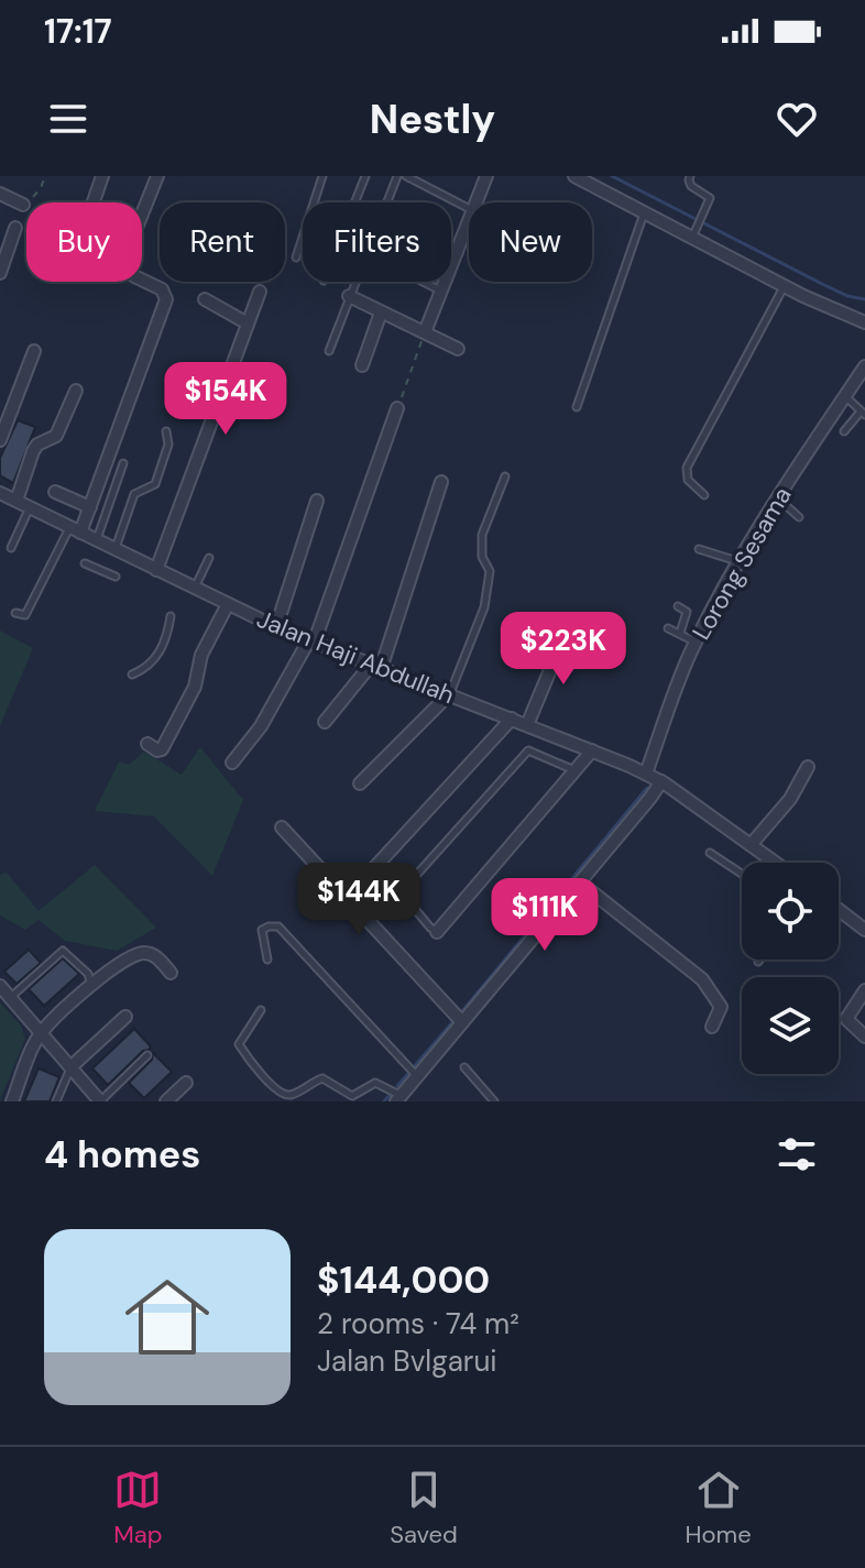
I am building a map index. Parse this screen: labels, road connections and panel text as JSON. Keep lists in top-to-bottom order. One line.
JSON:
{"streets":{"street":["Lorong Sesama","Jalan Haji Abdullah"]},"crossings":[["Lorong Sesama","Jalan Haji Abdullah"]],"page":{"status":"17:17","header":"Nestly","chip":["Buy","Rent","Filters","New"],"price":["$154K","$223K","$144K","$111K"],"heading":"4 homes","list":[{"name":"$144,000","note":"2 rooms · 74 m² · Jalan Bvlgarui"}],"tabs":["Map","Saved","Home"]}}
